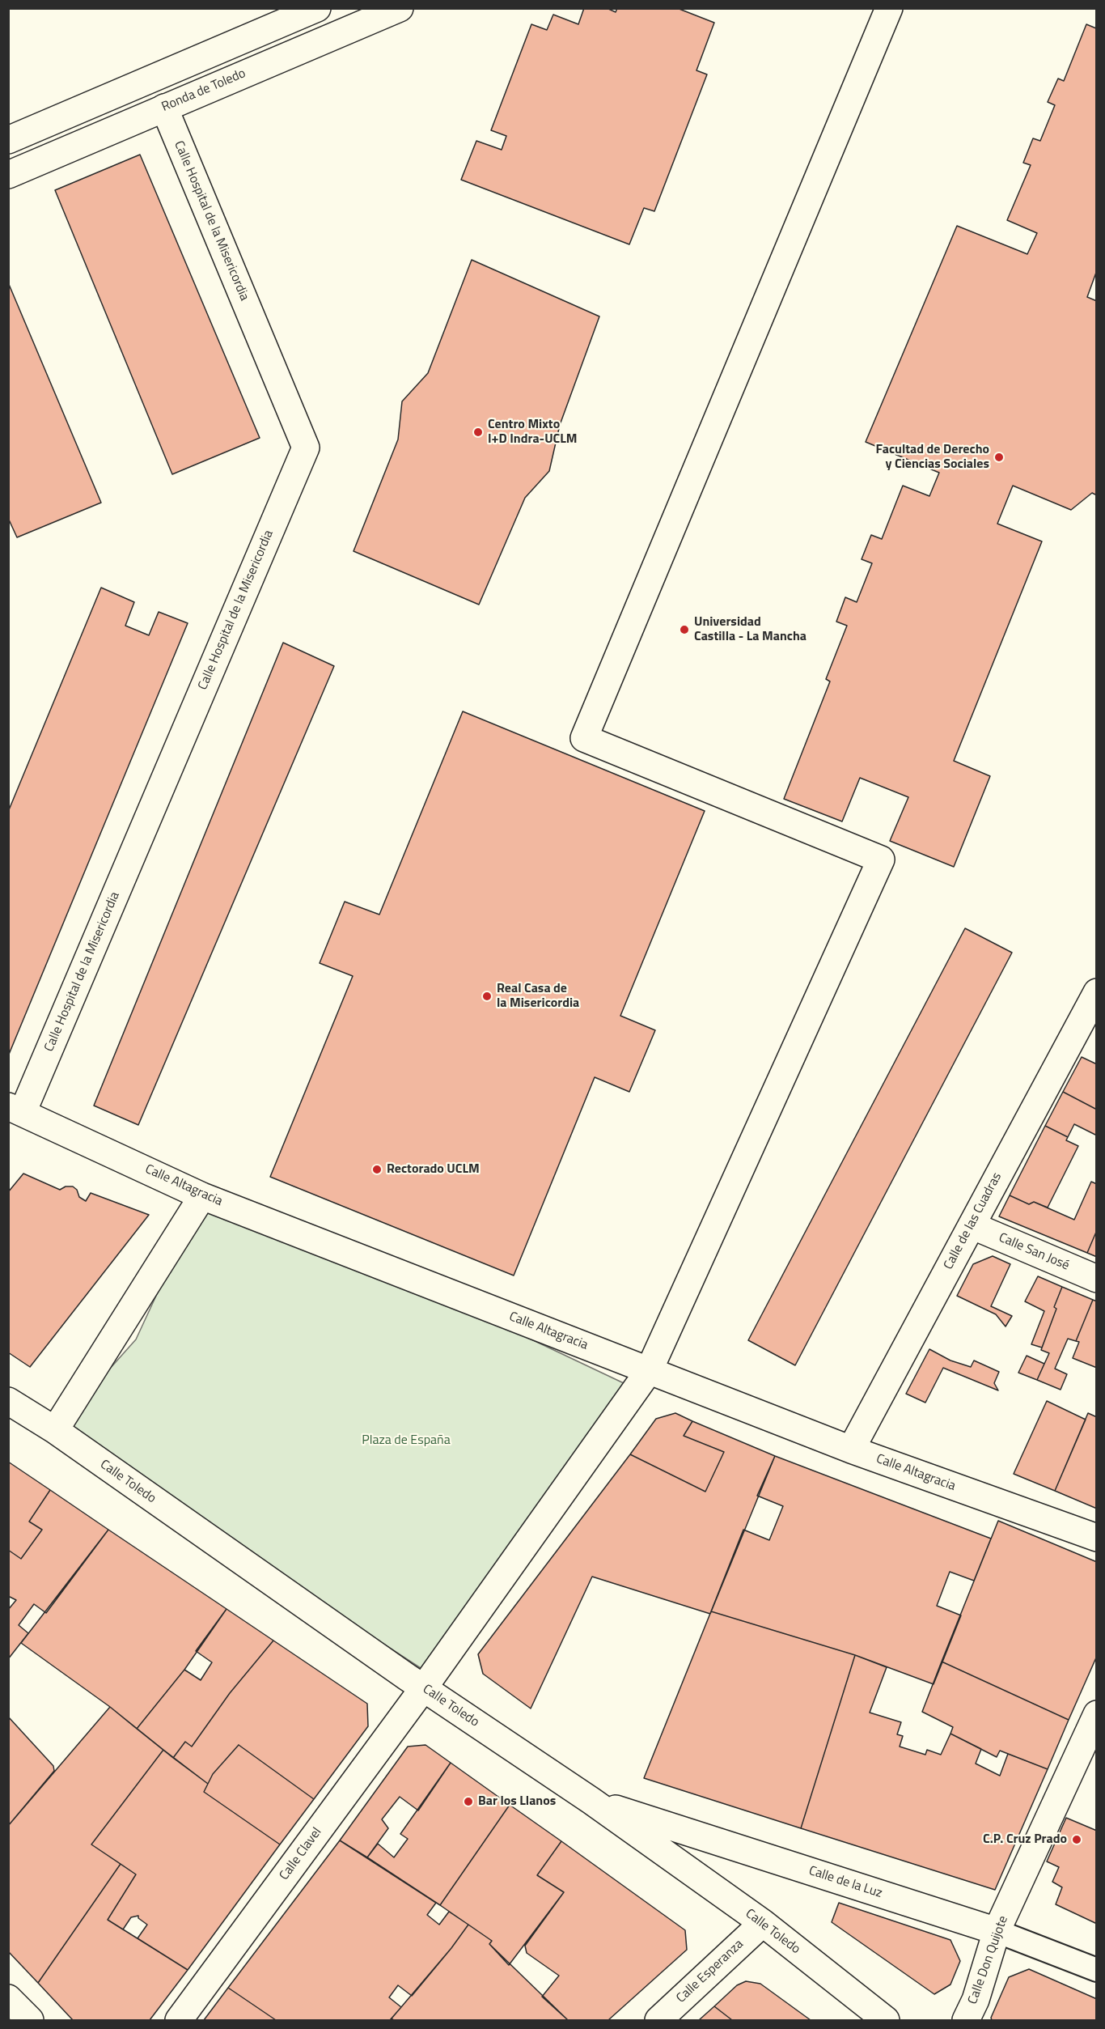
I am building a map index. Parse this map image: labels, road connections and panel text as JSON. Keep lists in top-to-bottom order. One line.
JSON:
{"streets":{"main road":["Ronda de Toledo","Calle Hospital de la Misericordia","Calle Altagracia","Calle de las Cuadras","Calle San José","Calle Toledo","Calle Clavel","Calle de la Luz","Calle Don Quijote","Calle Esperanza"]},"crossings":[["Ronda de Toledo","Calle Hospital de la Misericordia"],["Calle Hospital de la Misericordia","Calle Altagracia"],["Calle Altagracia","Calle de las Cuadras"],["Calle de las Cuadras","Calle San José"],["Calle Toledo","Calle Clavel"],["Calle Toledo","Calle de la Luz"],["Calle Toledo","Calle Esperanza"],["Calle de la Luz","Calle Don Quijote"]],"parks":["Plaza de España"],"places":["Centro Mixto I+D Indra-UCLM","Facultad de Derecho y Ciencias Sociales","Universidad Castilla - La Mancha","Real Casa de la Misericordia","Rectorado UCLM","Bar los Llanos","C.P. Cruz Prado"]}
